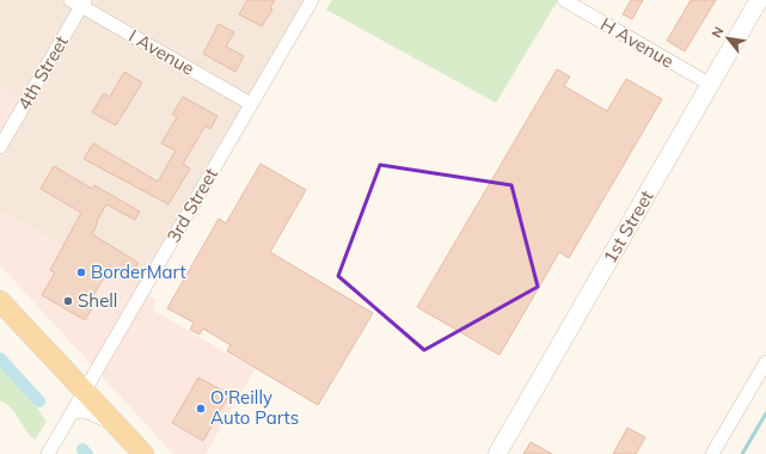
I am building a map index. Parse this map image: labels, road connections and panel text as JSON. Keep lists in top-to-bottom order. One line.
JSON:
{"streets":{"main road":["1st Street"],"street":["H Avenue","I Avenue","4th Street","3rd Street"]},"crossings":[["H Avenue","1st Street"],["I Avenue","4th Street"],["I Avenue","3rd Street"]],"places":["BorderMart","Shell","O'Reilly Auto Parts"],"north":"top left"}
